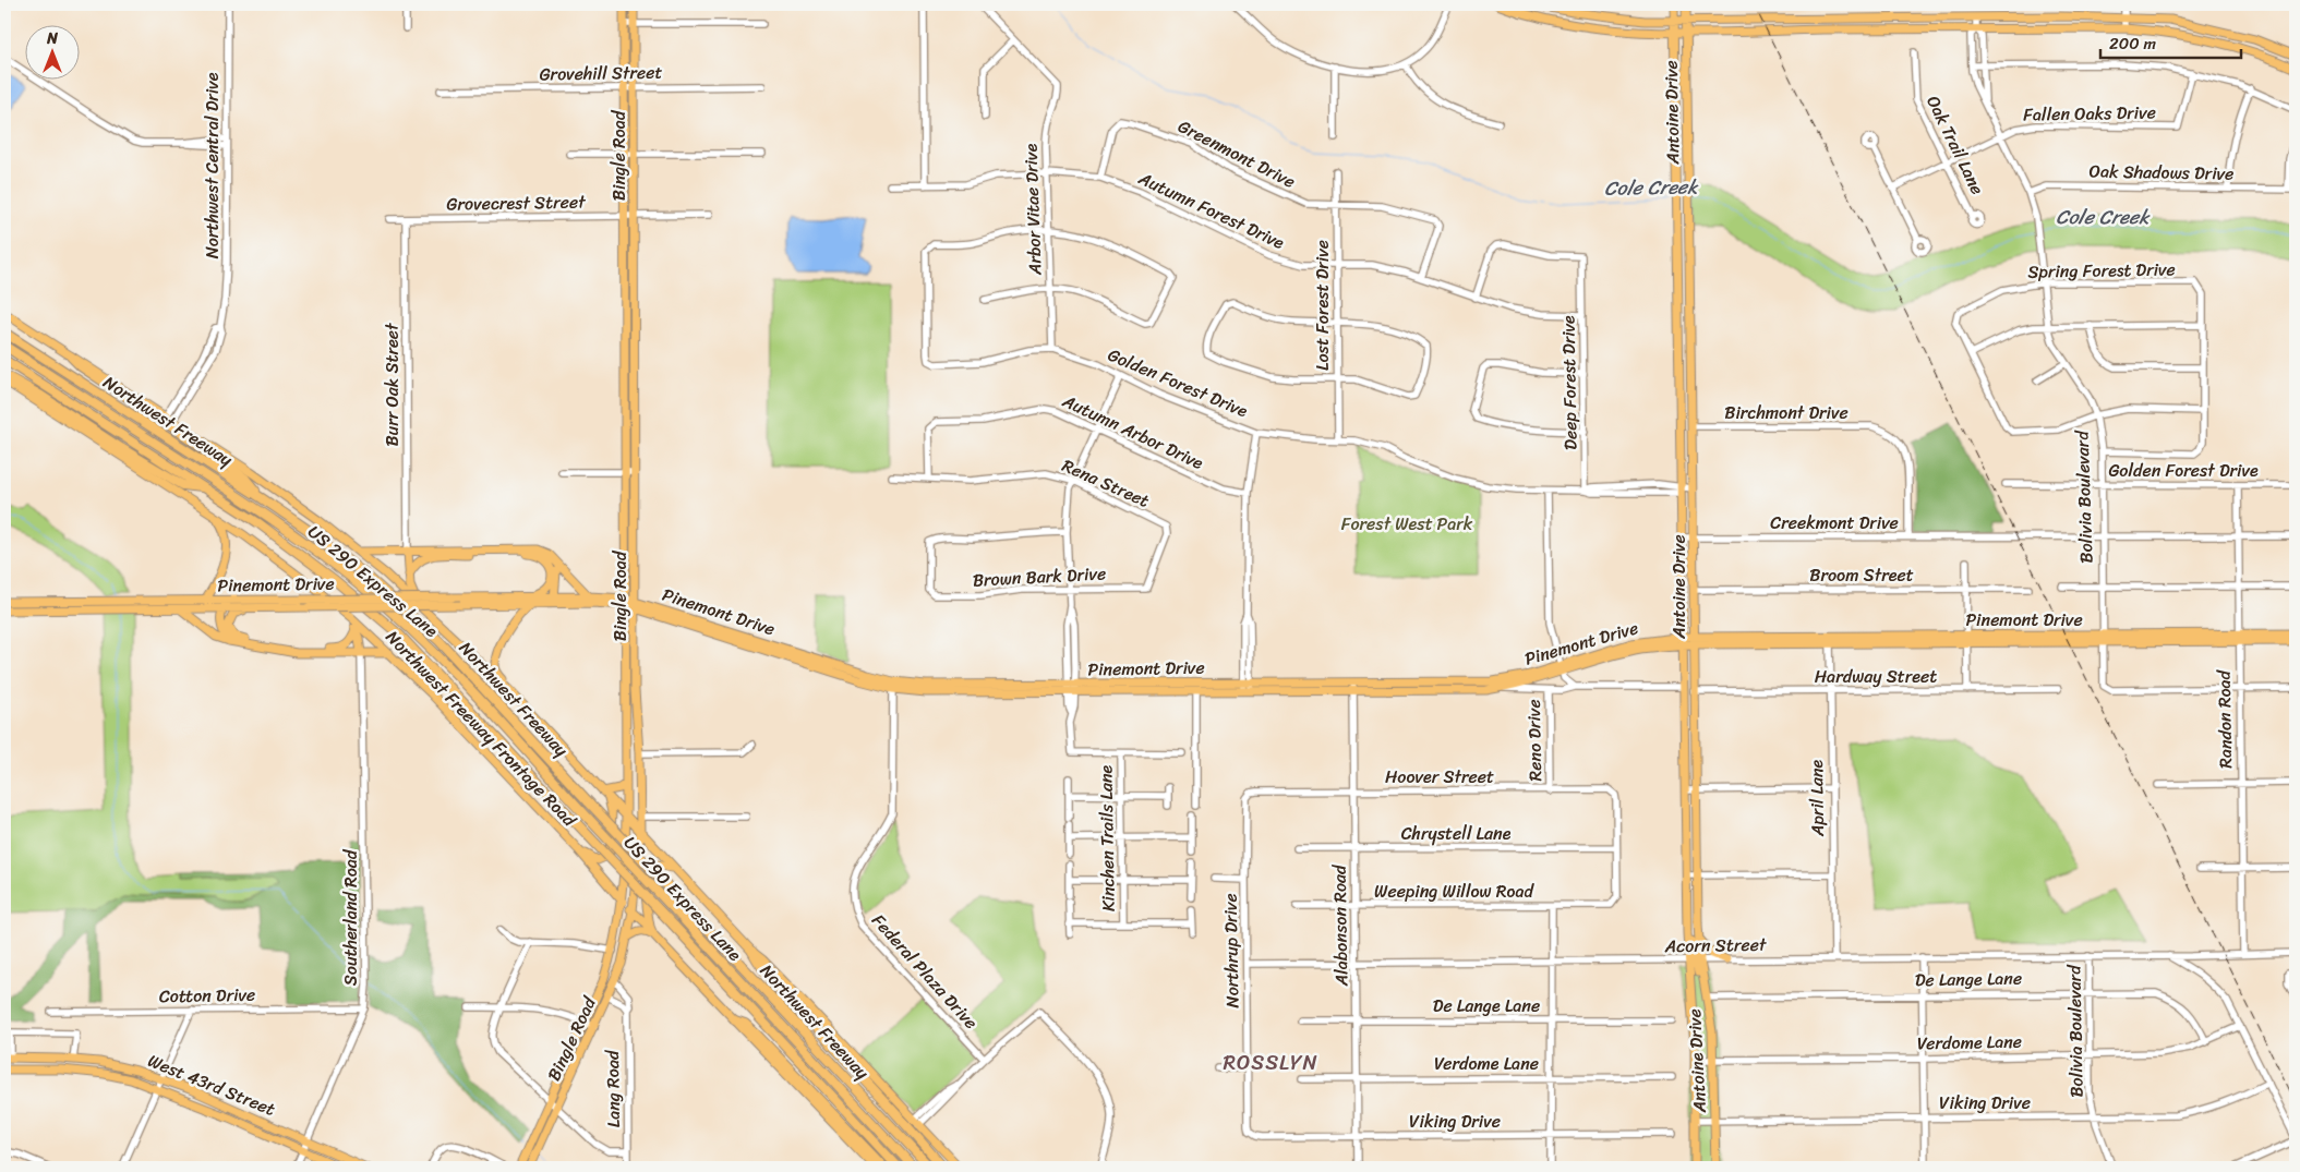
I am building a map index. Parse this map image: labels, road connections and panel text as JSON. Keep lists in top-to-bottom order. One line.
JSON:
{"streets":{"highway":["Northwest Freeway","US 290 Express Lane"],"main road":["Antoine Drive","Bingle Road","Pinemont Drive","Northwest Freeway Frontage Road","West 43rd Street"],"street":["Grovehill Street","Fallen Oaks Drive","Oak Trail Lane","Greenmont Drive","Northwest Central Drive","Oak Shadows Drive","Grovecrest Street","Arbor Vitae Drive","Autumn Forest Drive","Spring Forest Drive","Lost Forest Drive","Golden Forest Drive","Deep Forest Drive","Burr Oak Street","Birchmont Drive","Autumn Arbor Drive","Rena Street","Bolivia Boulevard","Creekmont Drive","Broom Street","Brown Bark Drive","Hardway Street","Randon Road","Reno Drive","Hoover Street","April Lane","Chrystell Lane","Kinchen Trails Lane","Weeping Willow Road","Southerland Road","Alabonson Road","Acorn Street","Northrup Drive","Federal Plaza Drive","De Lange Lane","Cotton Drive","Verdome Lane","Lang Road","Viking Drive"]},"crossings":[["Grovehill Street","Bingle Road"],["Antoine Drive","Golden Forest Drive"],["Antoine Drive","Birchmont Drive"],["Antoine Drive","Creekmont Drive"],["Antoine Drive","Broom Street"],["Antoine Drive","Pinemont Drive"],["Antoine Drive","Hardway Street"],["Antoine Drive","Acorn Street"],["Antoine Drive","De Lange Lane"],["Antoine Drive","Verdome Lane"],["Antoine Drive","Viking Drive"],["Fallen Oaks Drive","Oak Trail Lane"],["Fallen Oaks Drive","Bolivia Boulevard"],["Greenmont Drive","Autumn Forest Drive"],["Greenmont Drive","Lost Forest Drive"],["Bingle Road","Grovecrest Street"],["Bingle Road","Pinemont Drive"],["Bingle Road","Northwest Freeway Frontage Road"],["Bingle Road","Lang Road"],["Oak Shadows Drive","Bolivia Boulevard"],["Grovecrest Street","Burr Oak Street"],["Arbor Vitae Drive","Autumn Forest Drive"],["Arbor Vitae Drive","Golden Forest Drive"],["Autumn Forest Drive","Lost Forest Drive"],["Autumn Forest Drive","Deep Forest Drive"],["Spring Forest Drive","Bolivia Boulevard"],["Lost Forest Drive","Golden Forest Drive"],["Golden Forest Drive","Deep Forest Drive"],["Golden Forest Drive","Bolivia Boulevard"],["Golden Forest Drive","Randon Road"],["Birchmont Drive","Creekmont Drive"],["Autumn Arbor Drive","Rena Street"],["Rena Street","Brown Bark Drive"],["Bolivia Boulevard","Creekmont Drive"],["Bolivia Boulevard","Pinemont Drive"],["Bolivia Boulevard","Randon Road"],["Bolivia Boulevard","Acorn Street"],["Bolivia Boulevard","De Lange Lane"],["Bolivia Boulevard","Verdome Lane"],["Bolivia Boulevard","Viking Drive"],["Creekmont Drive","Randon Road"],["Pinemont Drive","Randon Road"],["Pinemont Drive","April Lane"],["Pinemont Drive","Alabonson Road"],["Pinemont Drive","Federal Plaza Drive"],["Hardway Street","April Lane"],["Randon Road","Acorn Street"],["Reno Drive","Hoover Street"],["Hoover Street","Chrystell Lane"],["Hoover Street","Weeping Willow Road"],["Hoover Street","Alabonson Road"],["Hoover Street","Northrup Drive"],["April Lane","Acorn Street"],["Chrystell Lane","Weeping Willow Road"],["Chrystell Lane","Alabonson Road"],["Weeping Willow Road","Alabonson Road"],["Southerland Road","Cotton Drive"],["Southerland Road","West 43rd Street"],["Alabonson Road","Acorn Street"],["Alabonson Road","De Lange Lane"],["Alabonson Road","Verdome Lane"],["Alabonson Road","Viking Drive"],["Acorn Street","Northrup Drive"],["Northrup Drive","Viking Drive"],["De Lange Lane","Verdome Lane"]],"districts":["ROSSLYN"],"water":["Cole Creek"],"parks":["Forest West Park"],"scale_bar":"200 m","north":"top"}
